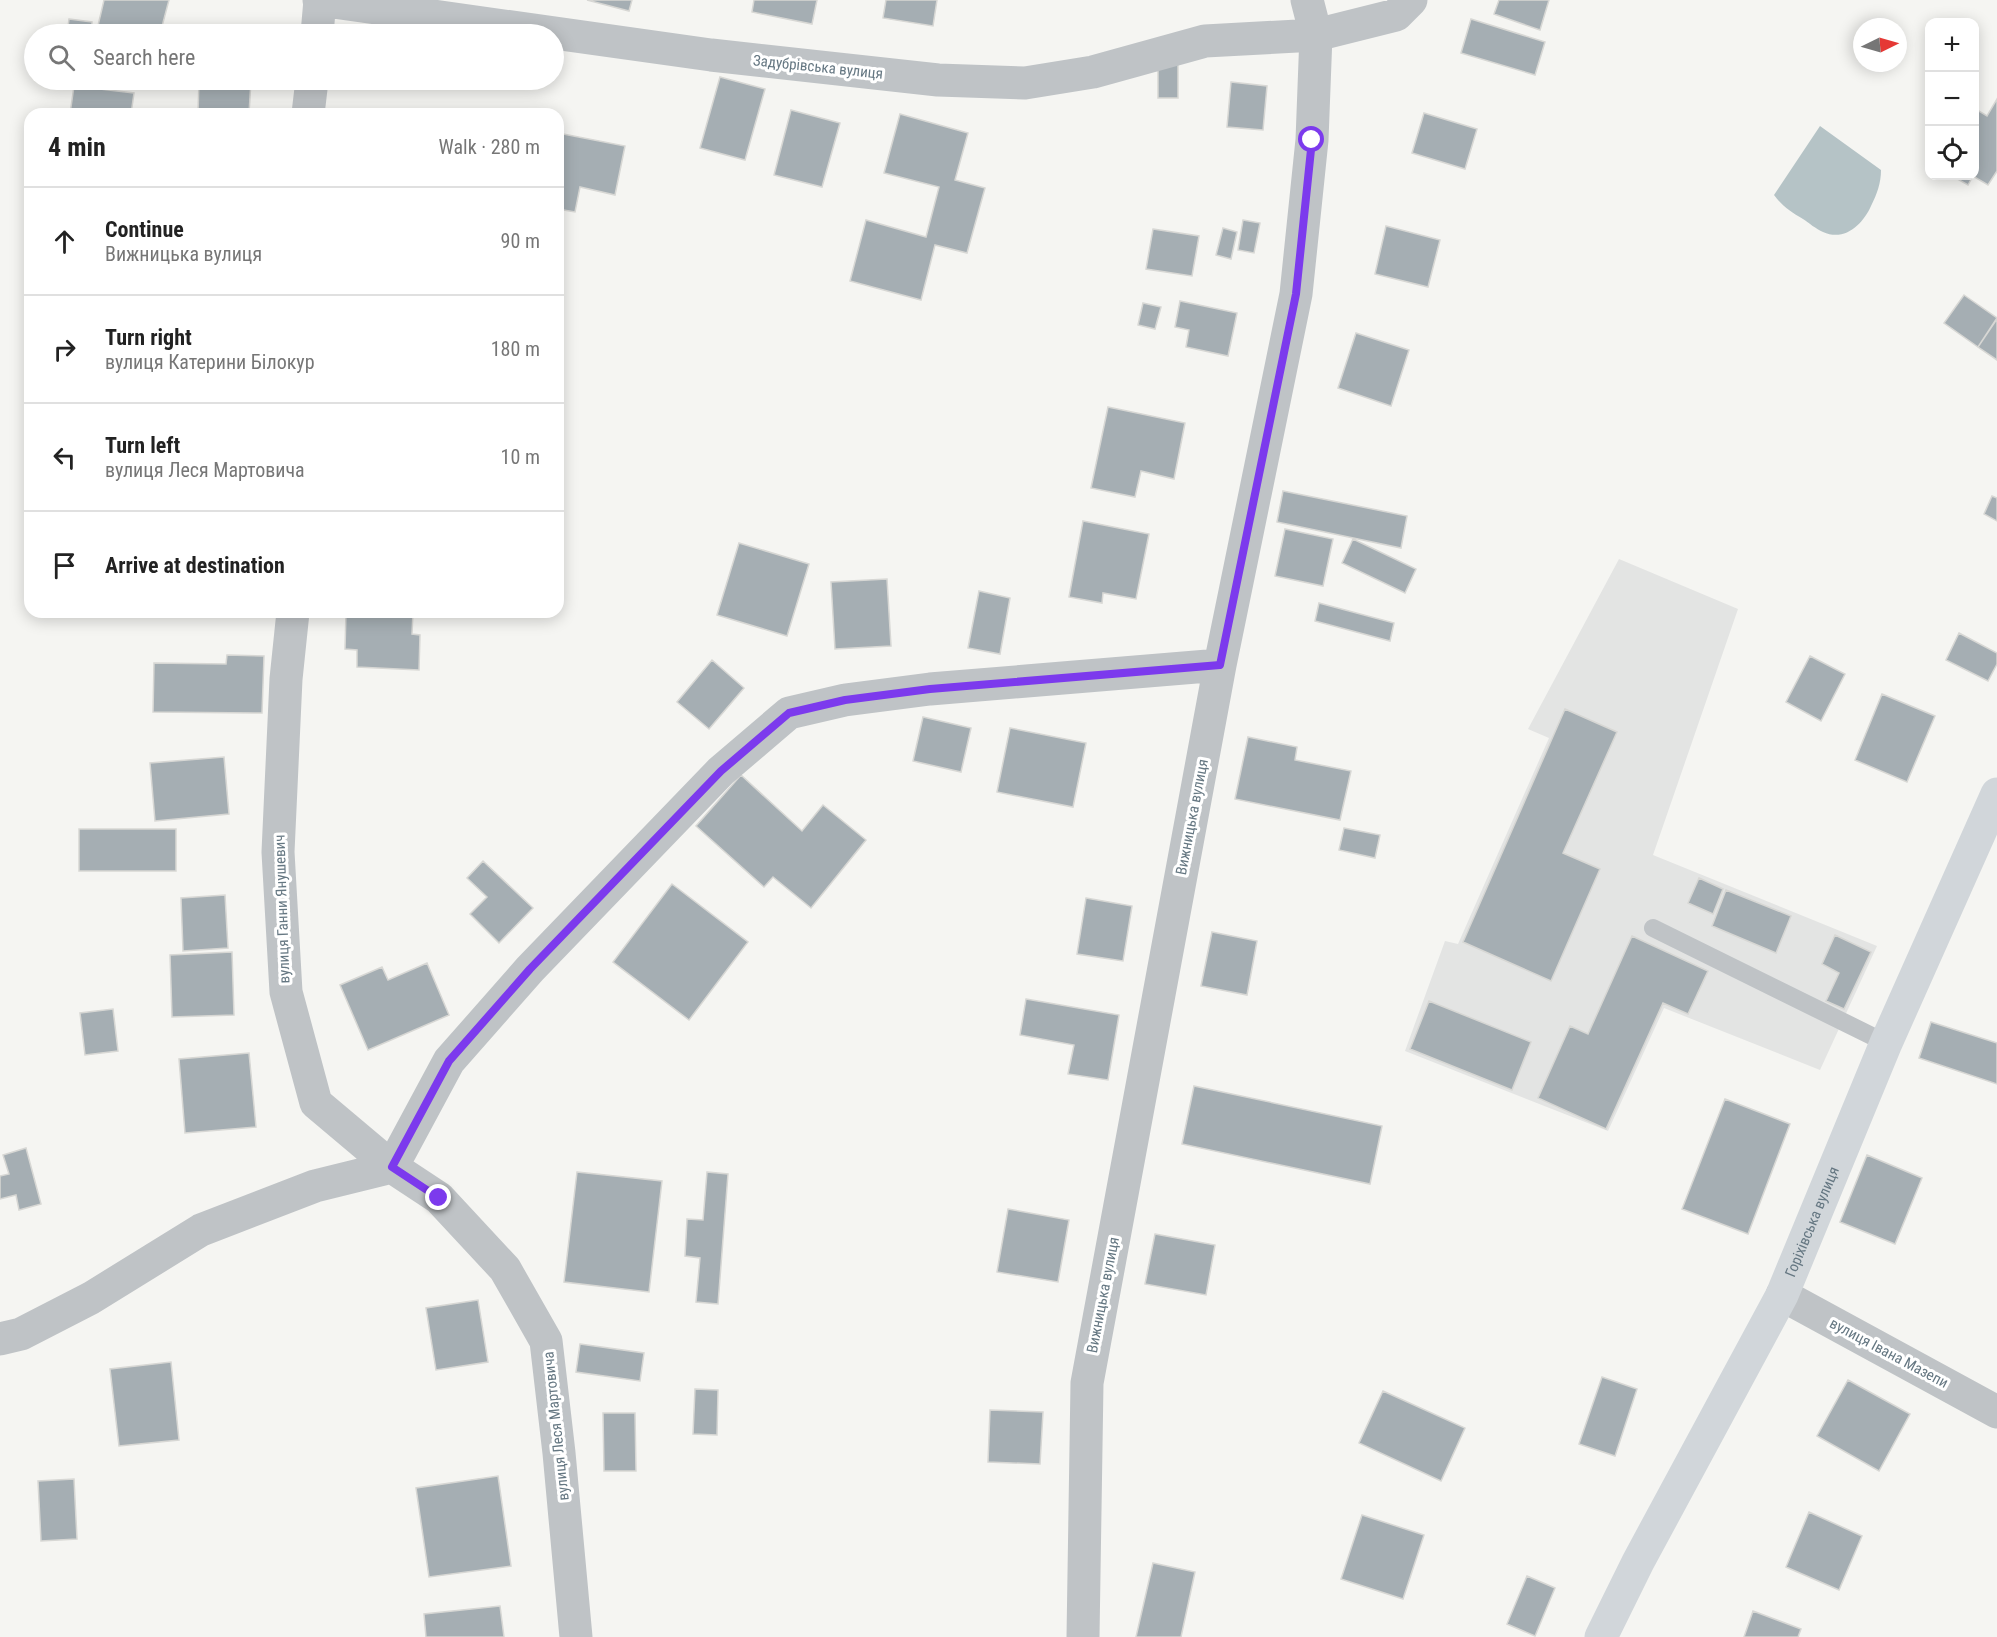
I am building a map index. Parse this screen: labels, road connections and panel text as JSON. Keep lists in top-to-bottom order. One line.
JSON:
{"streets":{"street":["Задубрівська вулиця","Вижницька вулиця","вулиця Ганни Янушевич","Горіхівська вулиця","вулиця Івана Мазепи","вулиця Леся Мартовича"]},"crossings":[["Задубрівська вулиця","Вижницька вулиця"],["вулиця Ганни Янушевич","вулиця Леся Мартовича"],["Горіхівська вулиця","вулиця Івана Мазепи"]],"north":"right","page":{"map_buttons":["+","−"],"search":"Search here","heading":["4 min","Walk · 280 m"],"list":[["Continue","Вижницька вулиця","90 m"],["Turn right","вулиця Катерини Білокур","180 m"],["Turn left","вулиця Леся Мартовича","10 m"],"Arrive at destination"]}}
